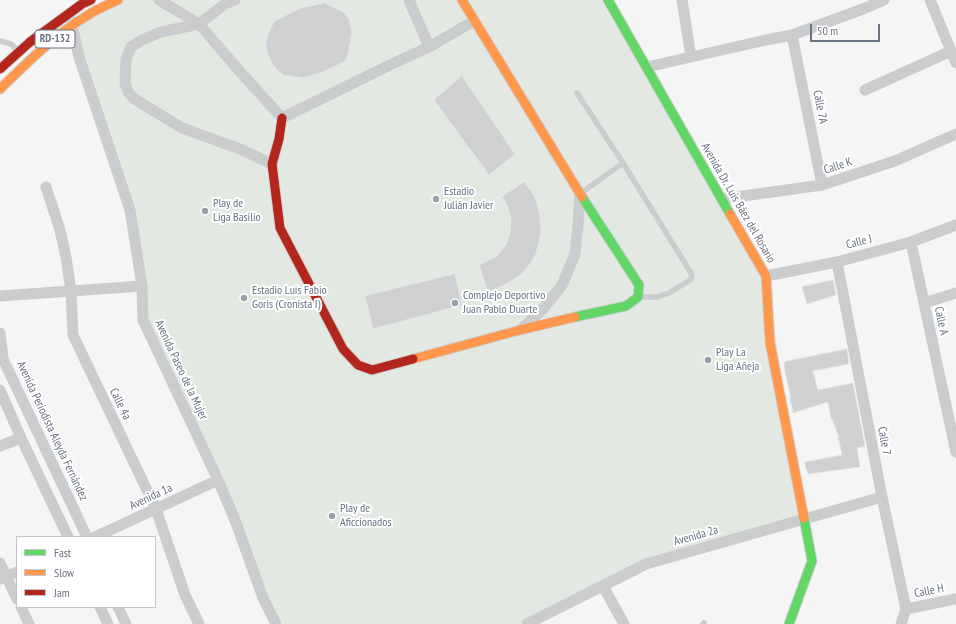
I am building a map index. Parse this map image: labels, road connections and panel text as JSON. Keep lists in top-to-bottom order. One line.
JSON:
{"streets":{"street":["RD-132","Calle 7A","Calle K","Avenida Dr. Luis Báez del Rosario","Calle J","Calle A","Avenida Paseo de la Mujer","Calle 4a","Avenida Periodista Aleyda Fernández","Calle 7","Avenida 1a","Avenida 2a","Calle H"]},"crossings":[["RD-132","Avenida Paseo de la Mujer"],["Calle 7A","Calle K"],["Calle K","Avenida Dr. Luis Báez del Rosario"],["Avenida Dr. Luis Báez del Rosario","Calle J"],["Avenida Dr. Luis Báez del Rosario","Avenida 2a"],["Calle J","Calle A"],["Calle J","Calle 7"],["Avenida Paseo de la Mujer","Avenida 1a"],["Calle 4a","Avenida 1a"],["Calle 7","Avenida 2a"],["Calle 7","Calle H"]],"places":["Estadio Julián Javier","Play de Liga Basilio","Estadio Luis Fabio Goris (Cronista I)","Complejo Deportivo Juan Pablo Duarte","Play La Liga Añeja","Play de Aficcionados"],"legend":["Fast","Slow","Jam"],"scale_bar":"50 m"}
